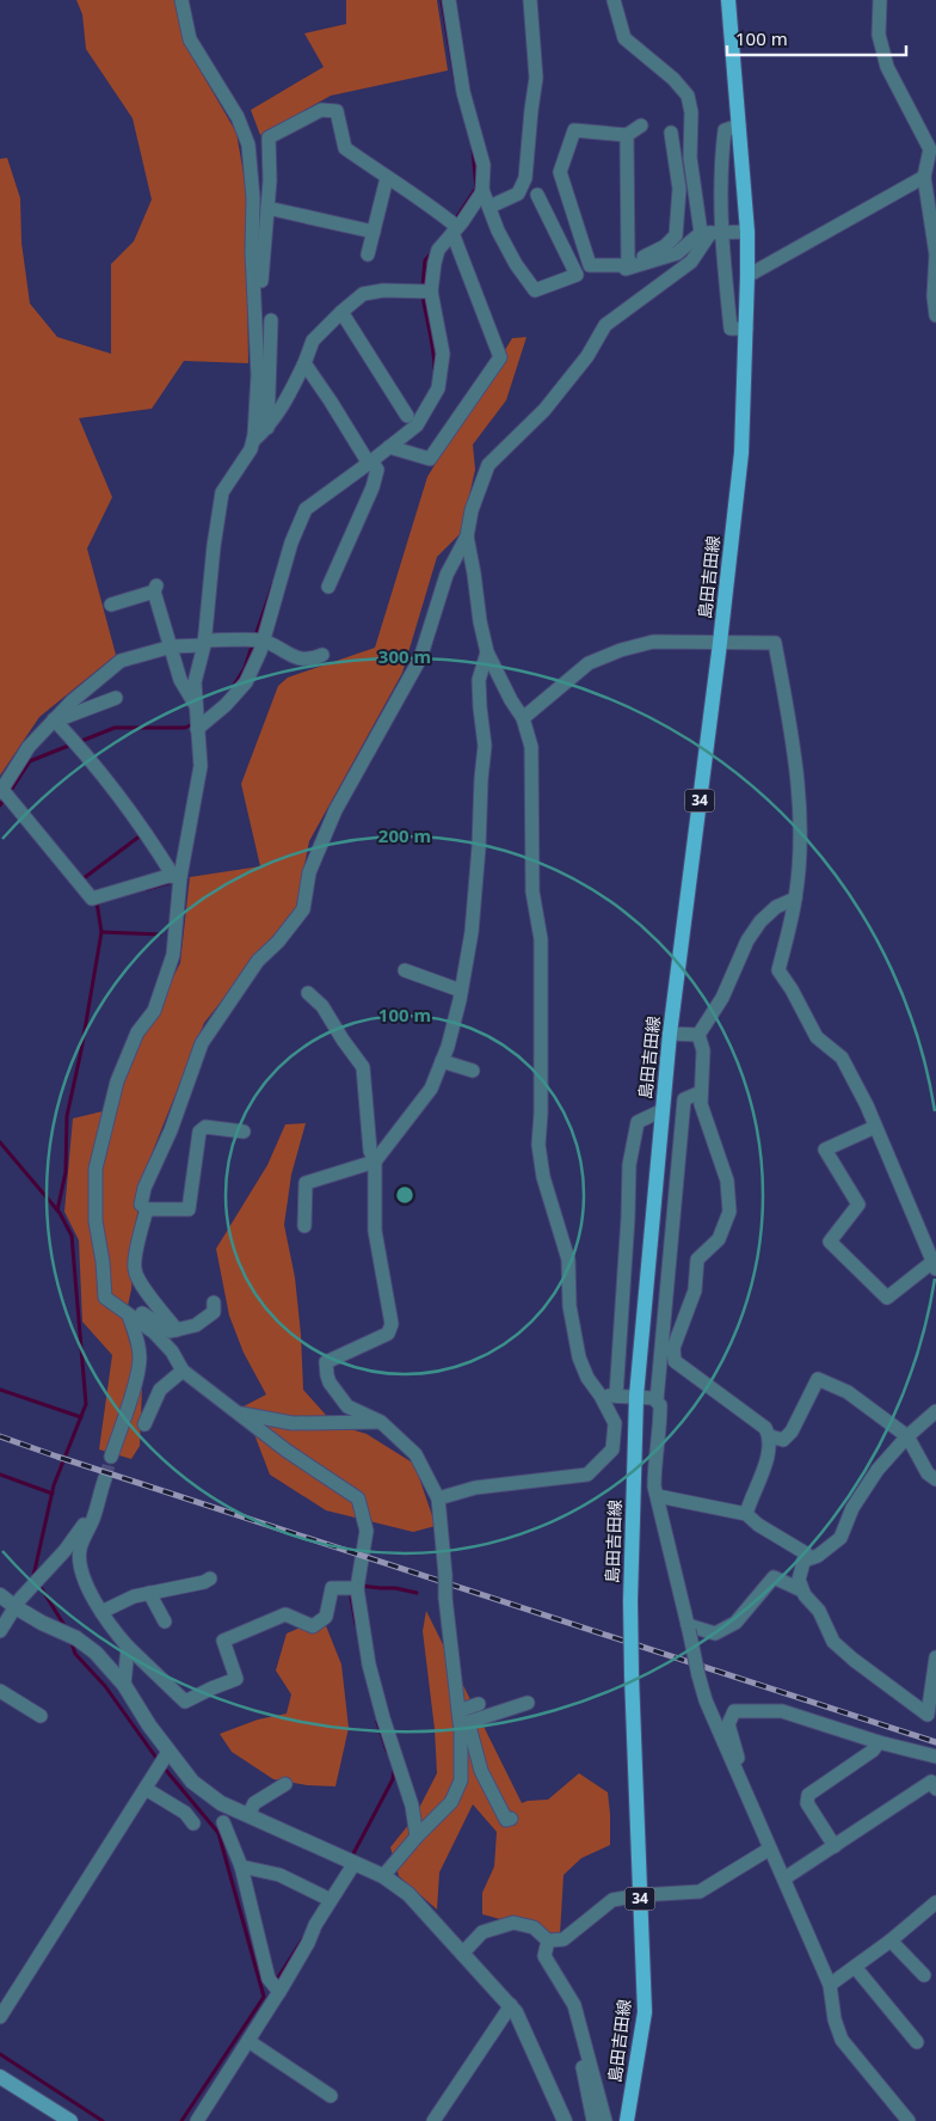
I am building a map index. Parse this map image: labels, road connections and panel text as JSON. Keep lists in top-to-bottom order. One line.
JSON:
{"streets":{"main road":["島田吉田線","34"]},"scale_bar":"100 m","rings":["300 m","200 m","100 m"]}
